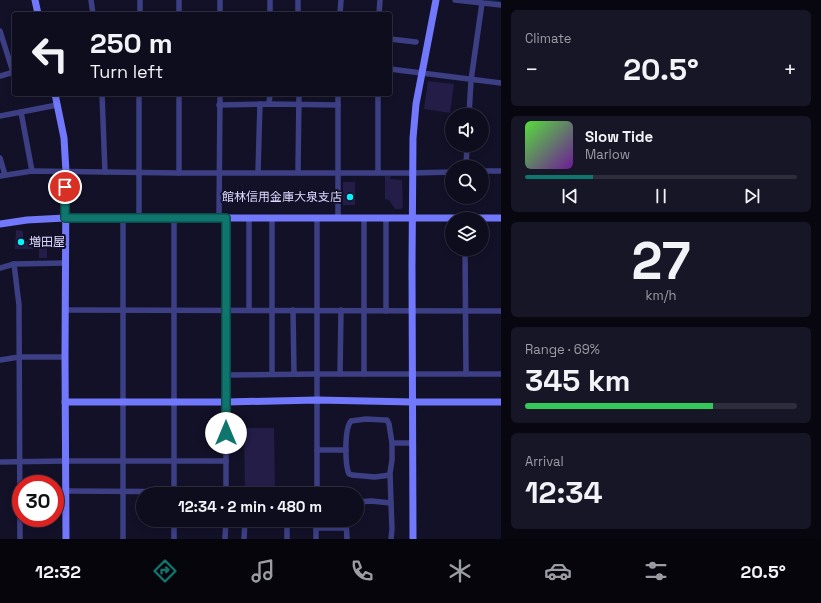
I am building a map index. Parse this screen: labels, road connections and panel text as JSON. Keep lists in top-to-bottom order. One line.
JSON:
{"places":["館林信用金庫大泉支店","増田屋"],"page":{"tile":["Climate",["27","km/h"],["Range · 69%","345 km"],["Arrival","12:34"]],"turn":["250 m","Turn left"],"heat":["−","20.5°","+"],"song":["Slow Tide","Marlow"],"limit":"30","trip":"12:34 · 2 min · 480 m","tabs":["12:32","20.5°"]}}
